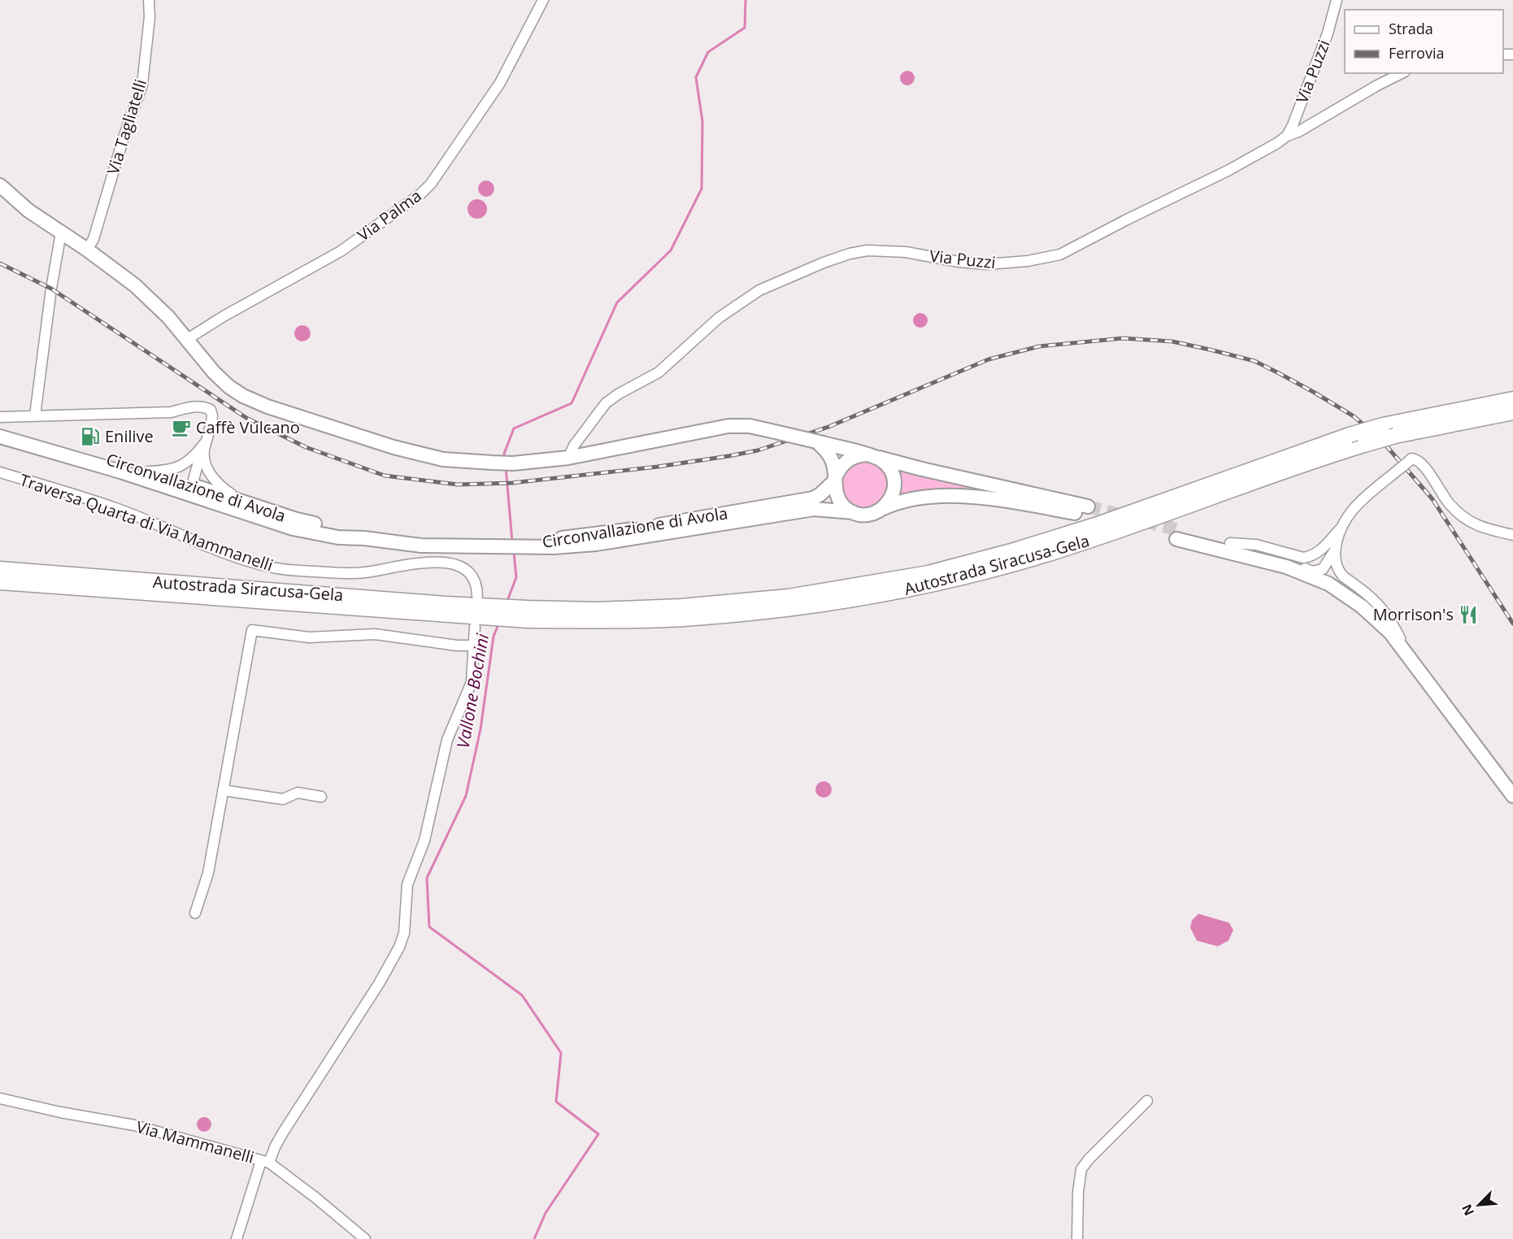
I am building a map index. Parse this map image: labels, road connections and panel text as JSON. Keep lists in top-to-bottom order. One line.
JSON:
{"streets":{"highway":["Autostrada Siracusa-Gela"],"main road":["Circonvallazione di Avola"],"street":["Via Puzzi","Via Tagliatelli","Via Palma","Traversa Quarta di Via Mammanelli","Via Mammanelli"]},"water":["Vallone Bochini"],"places":{"cafe":["Caffè Vulcano"],"fuel station":["Enilive"],"restaurant":["Morrison's"]},"legend":["Strada","Ferrovia"],"north":"bottom left"}
